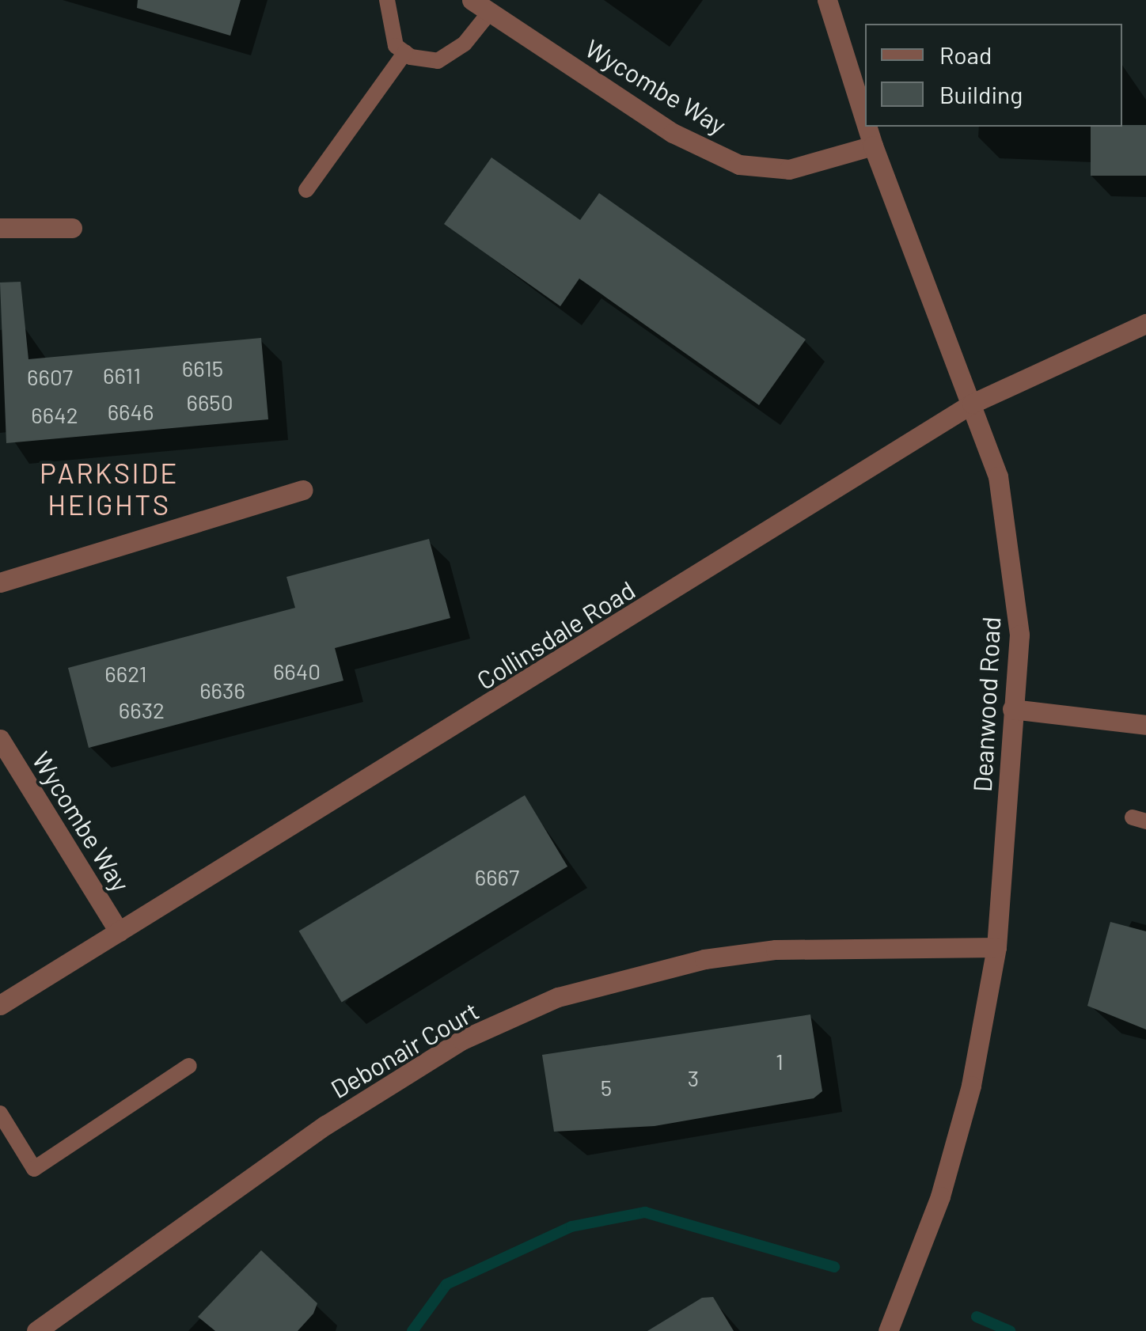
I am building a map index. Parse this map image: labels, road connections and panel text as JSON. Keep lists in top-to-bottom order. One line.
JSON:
{"streets":{"street":["Wycombe Way","Collinsdale Road","Deanwood Road","Debonair Court"]},"crossings":[["Wycombe Way","Collinsdale Road"],["Wycombe Way","Deanwood Road"],["Collinsdale Road","Deanwood Road"],["Deanwood Road","Debonair Court"]],"districts":["PARKSIDE HEIGHTS"],"house_numbers":["6615","6611","6607","6650","6646","6642","6640","6621","6636","6632","6667","1","3","5"],"legend":["Road","Building"]}
